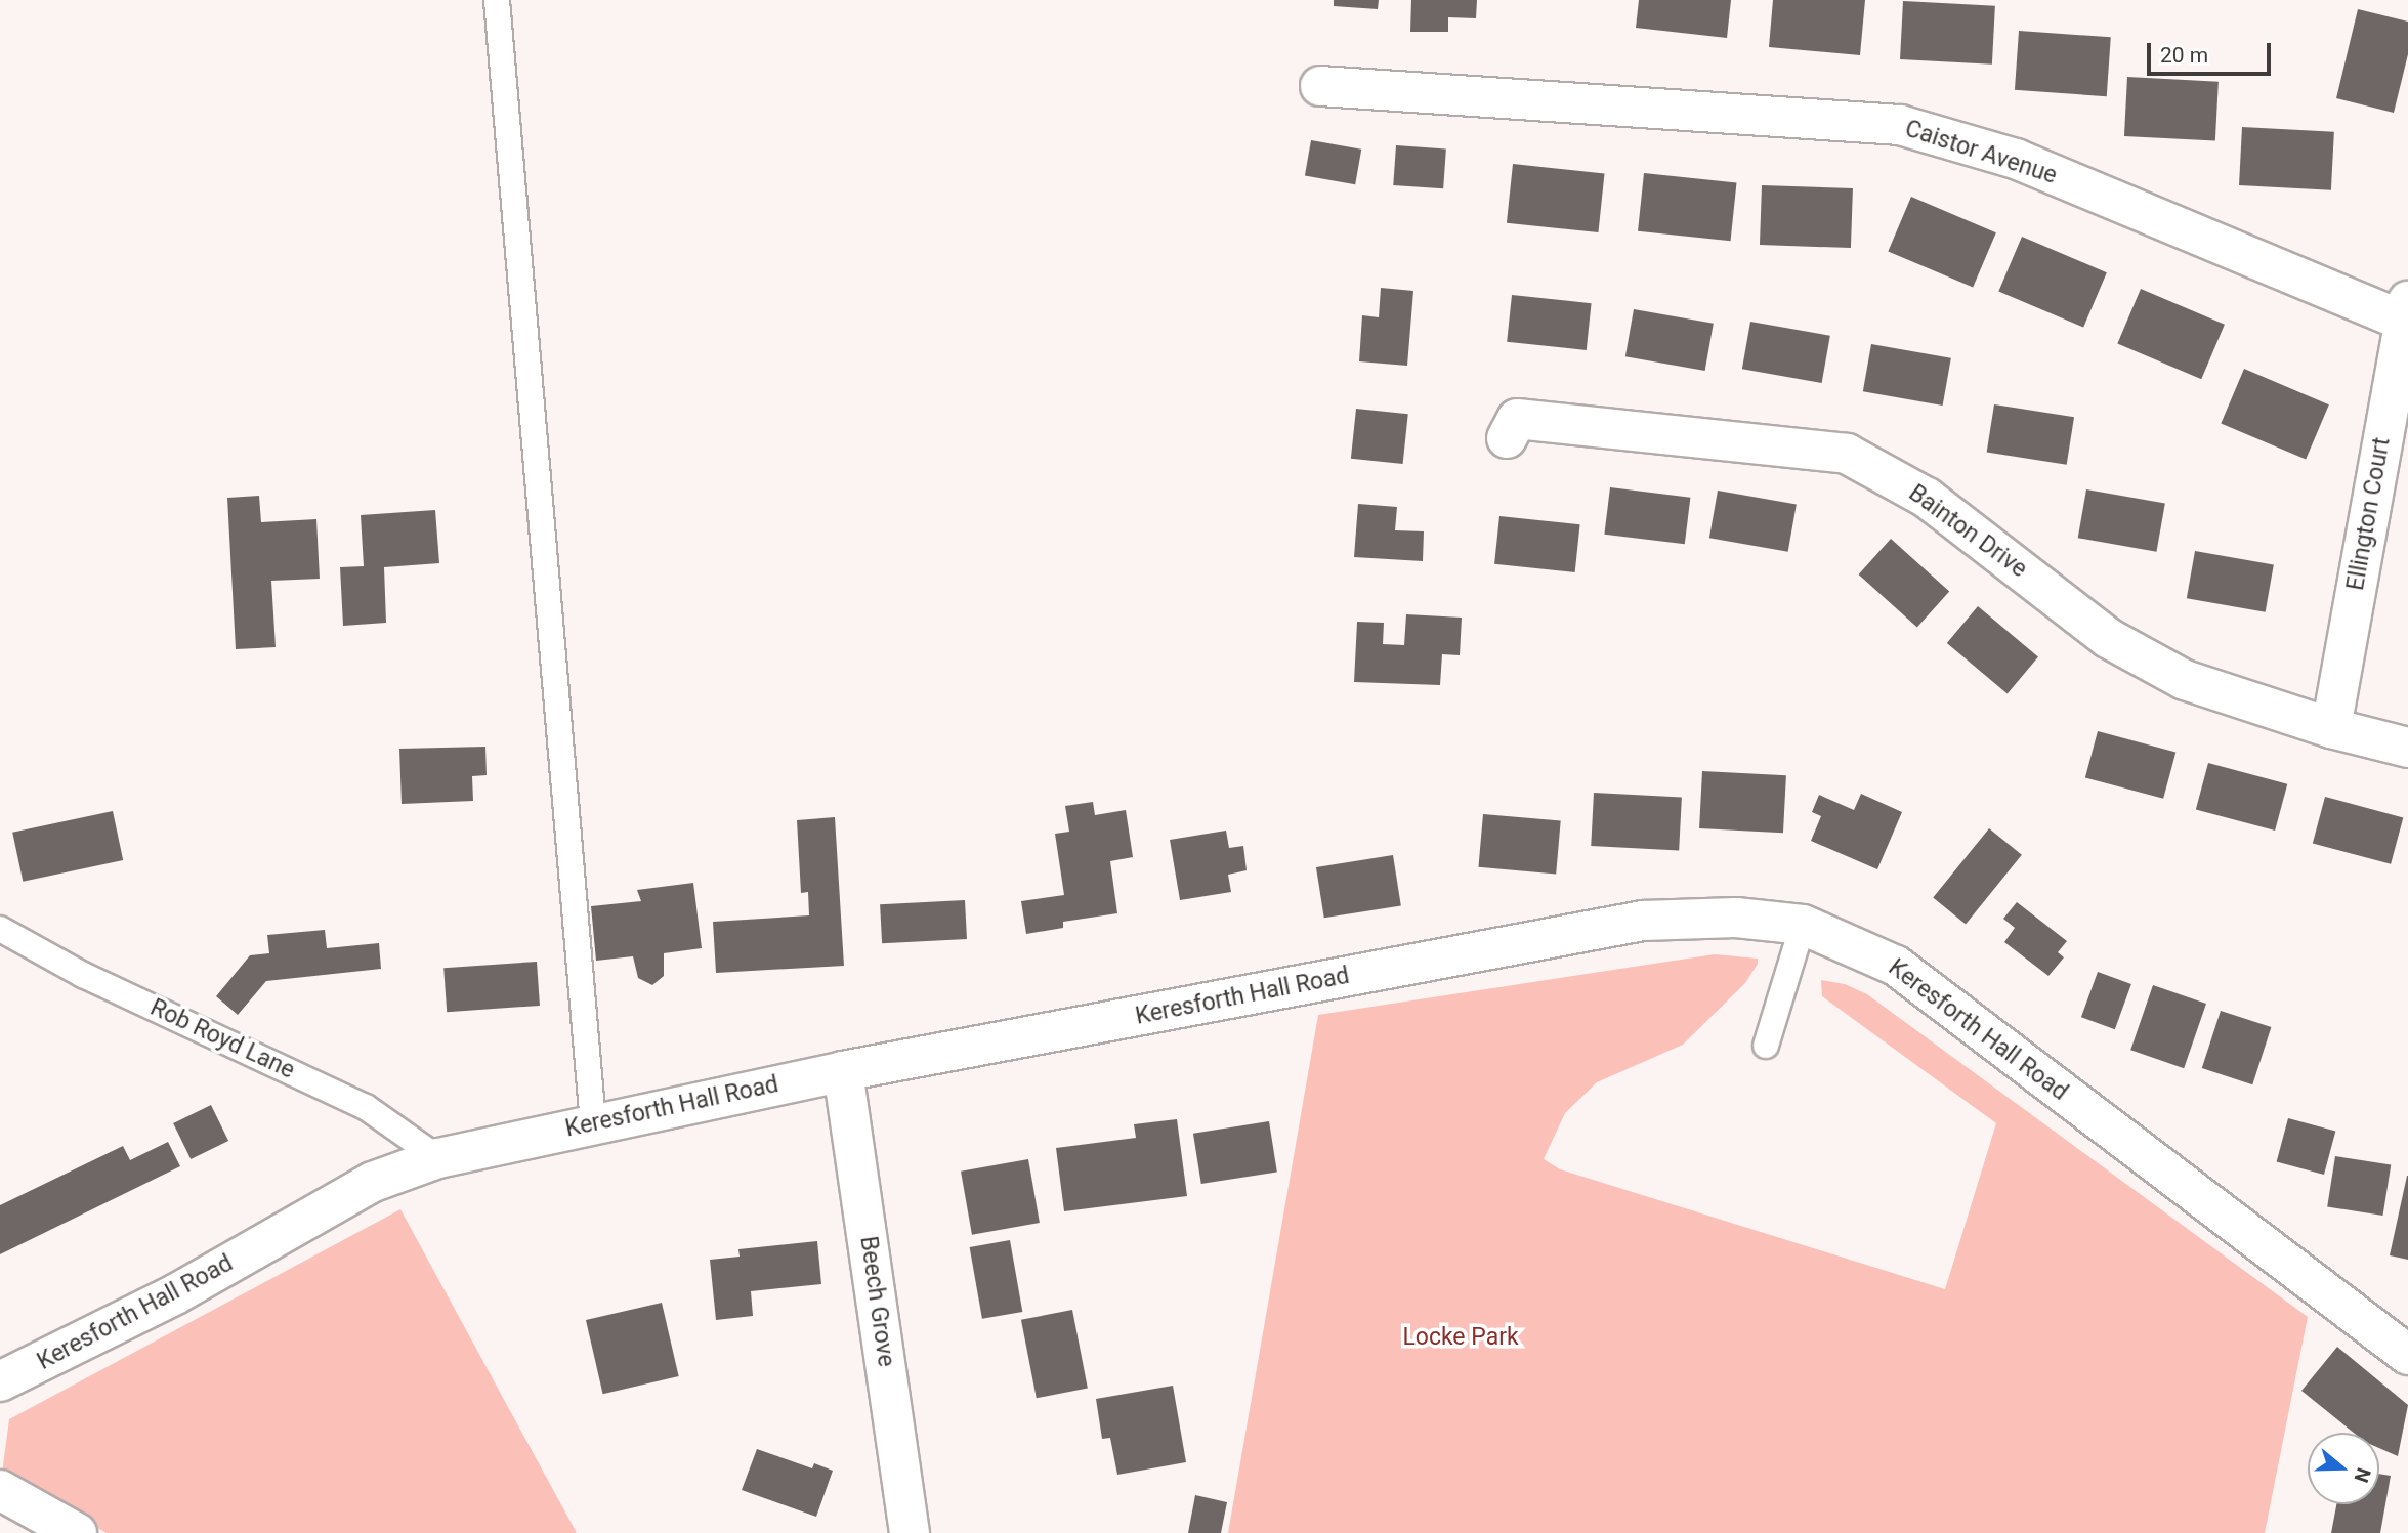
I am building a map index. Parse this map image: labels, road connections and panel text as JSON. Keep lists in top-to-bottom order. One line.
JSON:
{"streets":{"street":["Caistor Avenue","Ellington Court","Bainton Drive","Keresforth Hall Road","Beech Grove"],"lane":["Rob Royd Lane"]},"crossings":[["Caistor Avenue","Ellington Court"],["Ellington Court","Bainton Drive"],["Keresforth Hall Road","Rob Royd Lane"],["Keresforth Hall Road","Beech Grove"]],"parks":["Locke Park"],"scale_bar":"20 m","north":"right"}
